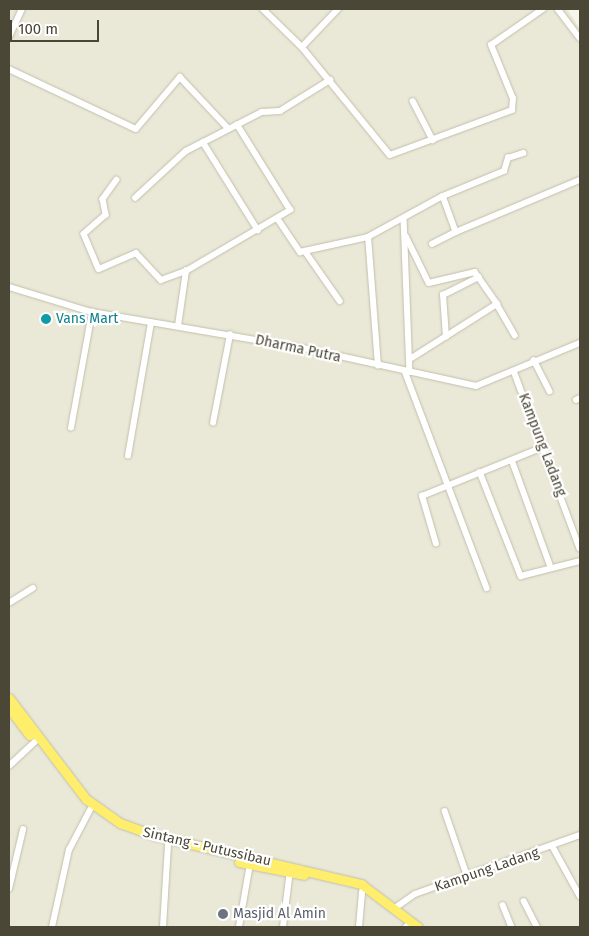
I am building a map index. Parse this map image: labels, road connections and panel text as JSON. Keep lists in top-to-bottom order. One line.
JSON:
{"streets":{"highway":["Sintang - Putussibau"],"street":["Dharma Putra","Kampung Ladang"]},"crossings":[["Dharma Putra","Kampung Ladang"],["Kampung Ladang","Sintang - Putussibau"]],"places":["Vans Mart","Masjid Al Amin"],"scale_bar":"100 m"}
